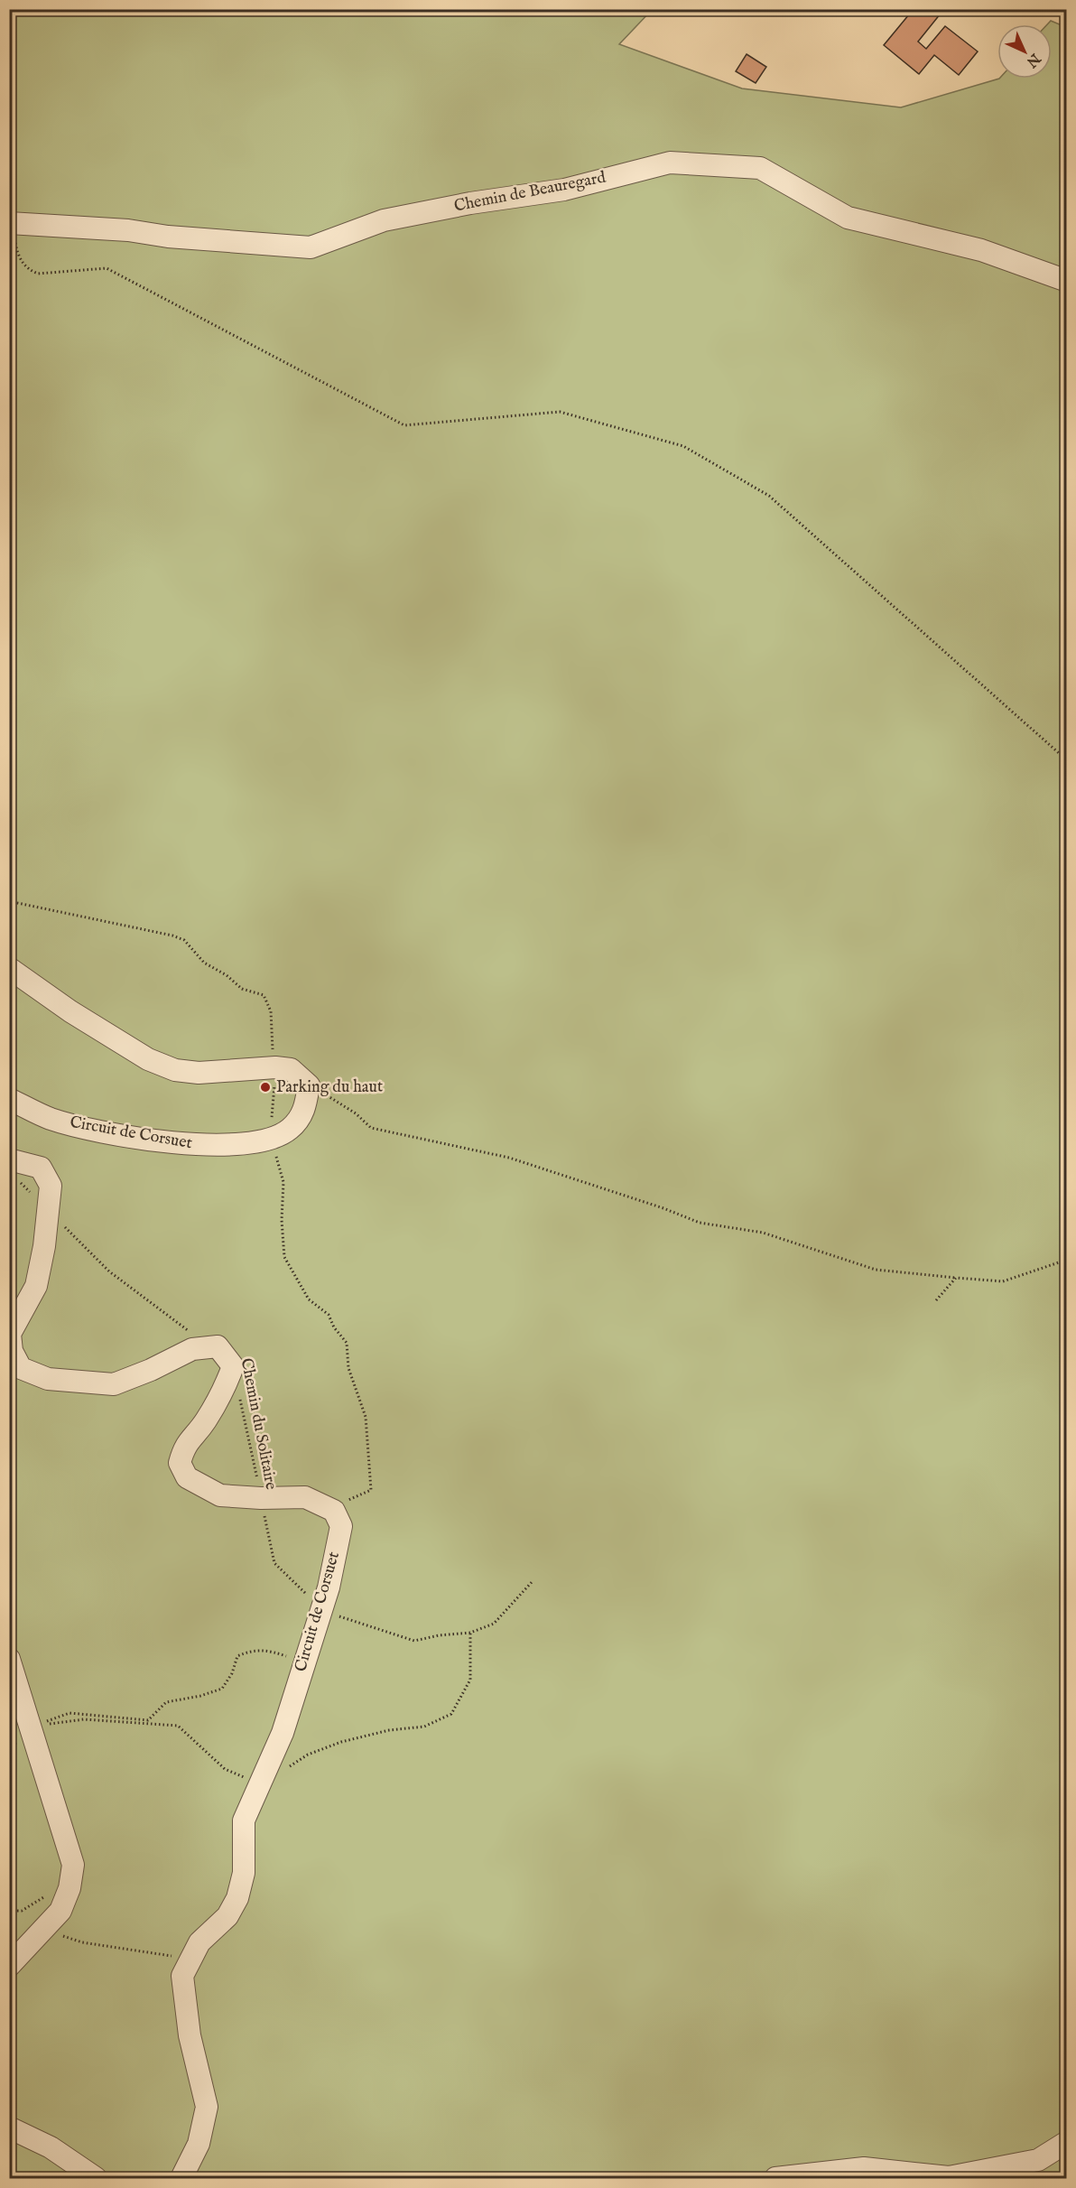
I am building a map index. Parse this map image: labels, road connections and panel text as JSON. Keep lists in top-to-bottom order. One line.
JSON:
{"streets":{"street":["Chemin de Beauregard","Circuit de Corsuet"],"path":["Chemin du Solitaire"]},"crossings":[["Circuit de Corsuet","Chemin du Solitaire"]],"places":["Parking du haut"],"north":"bottom right"}
